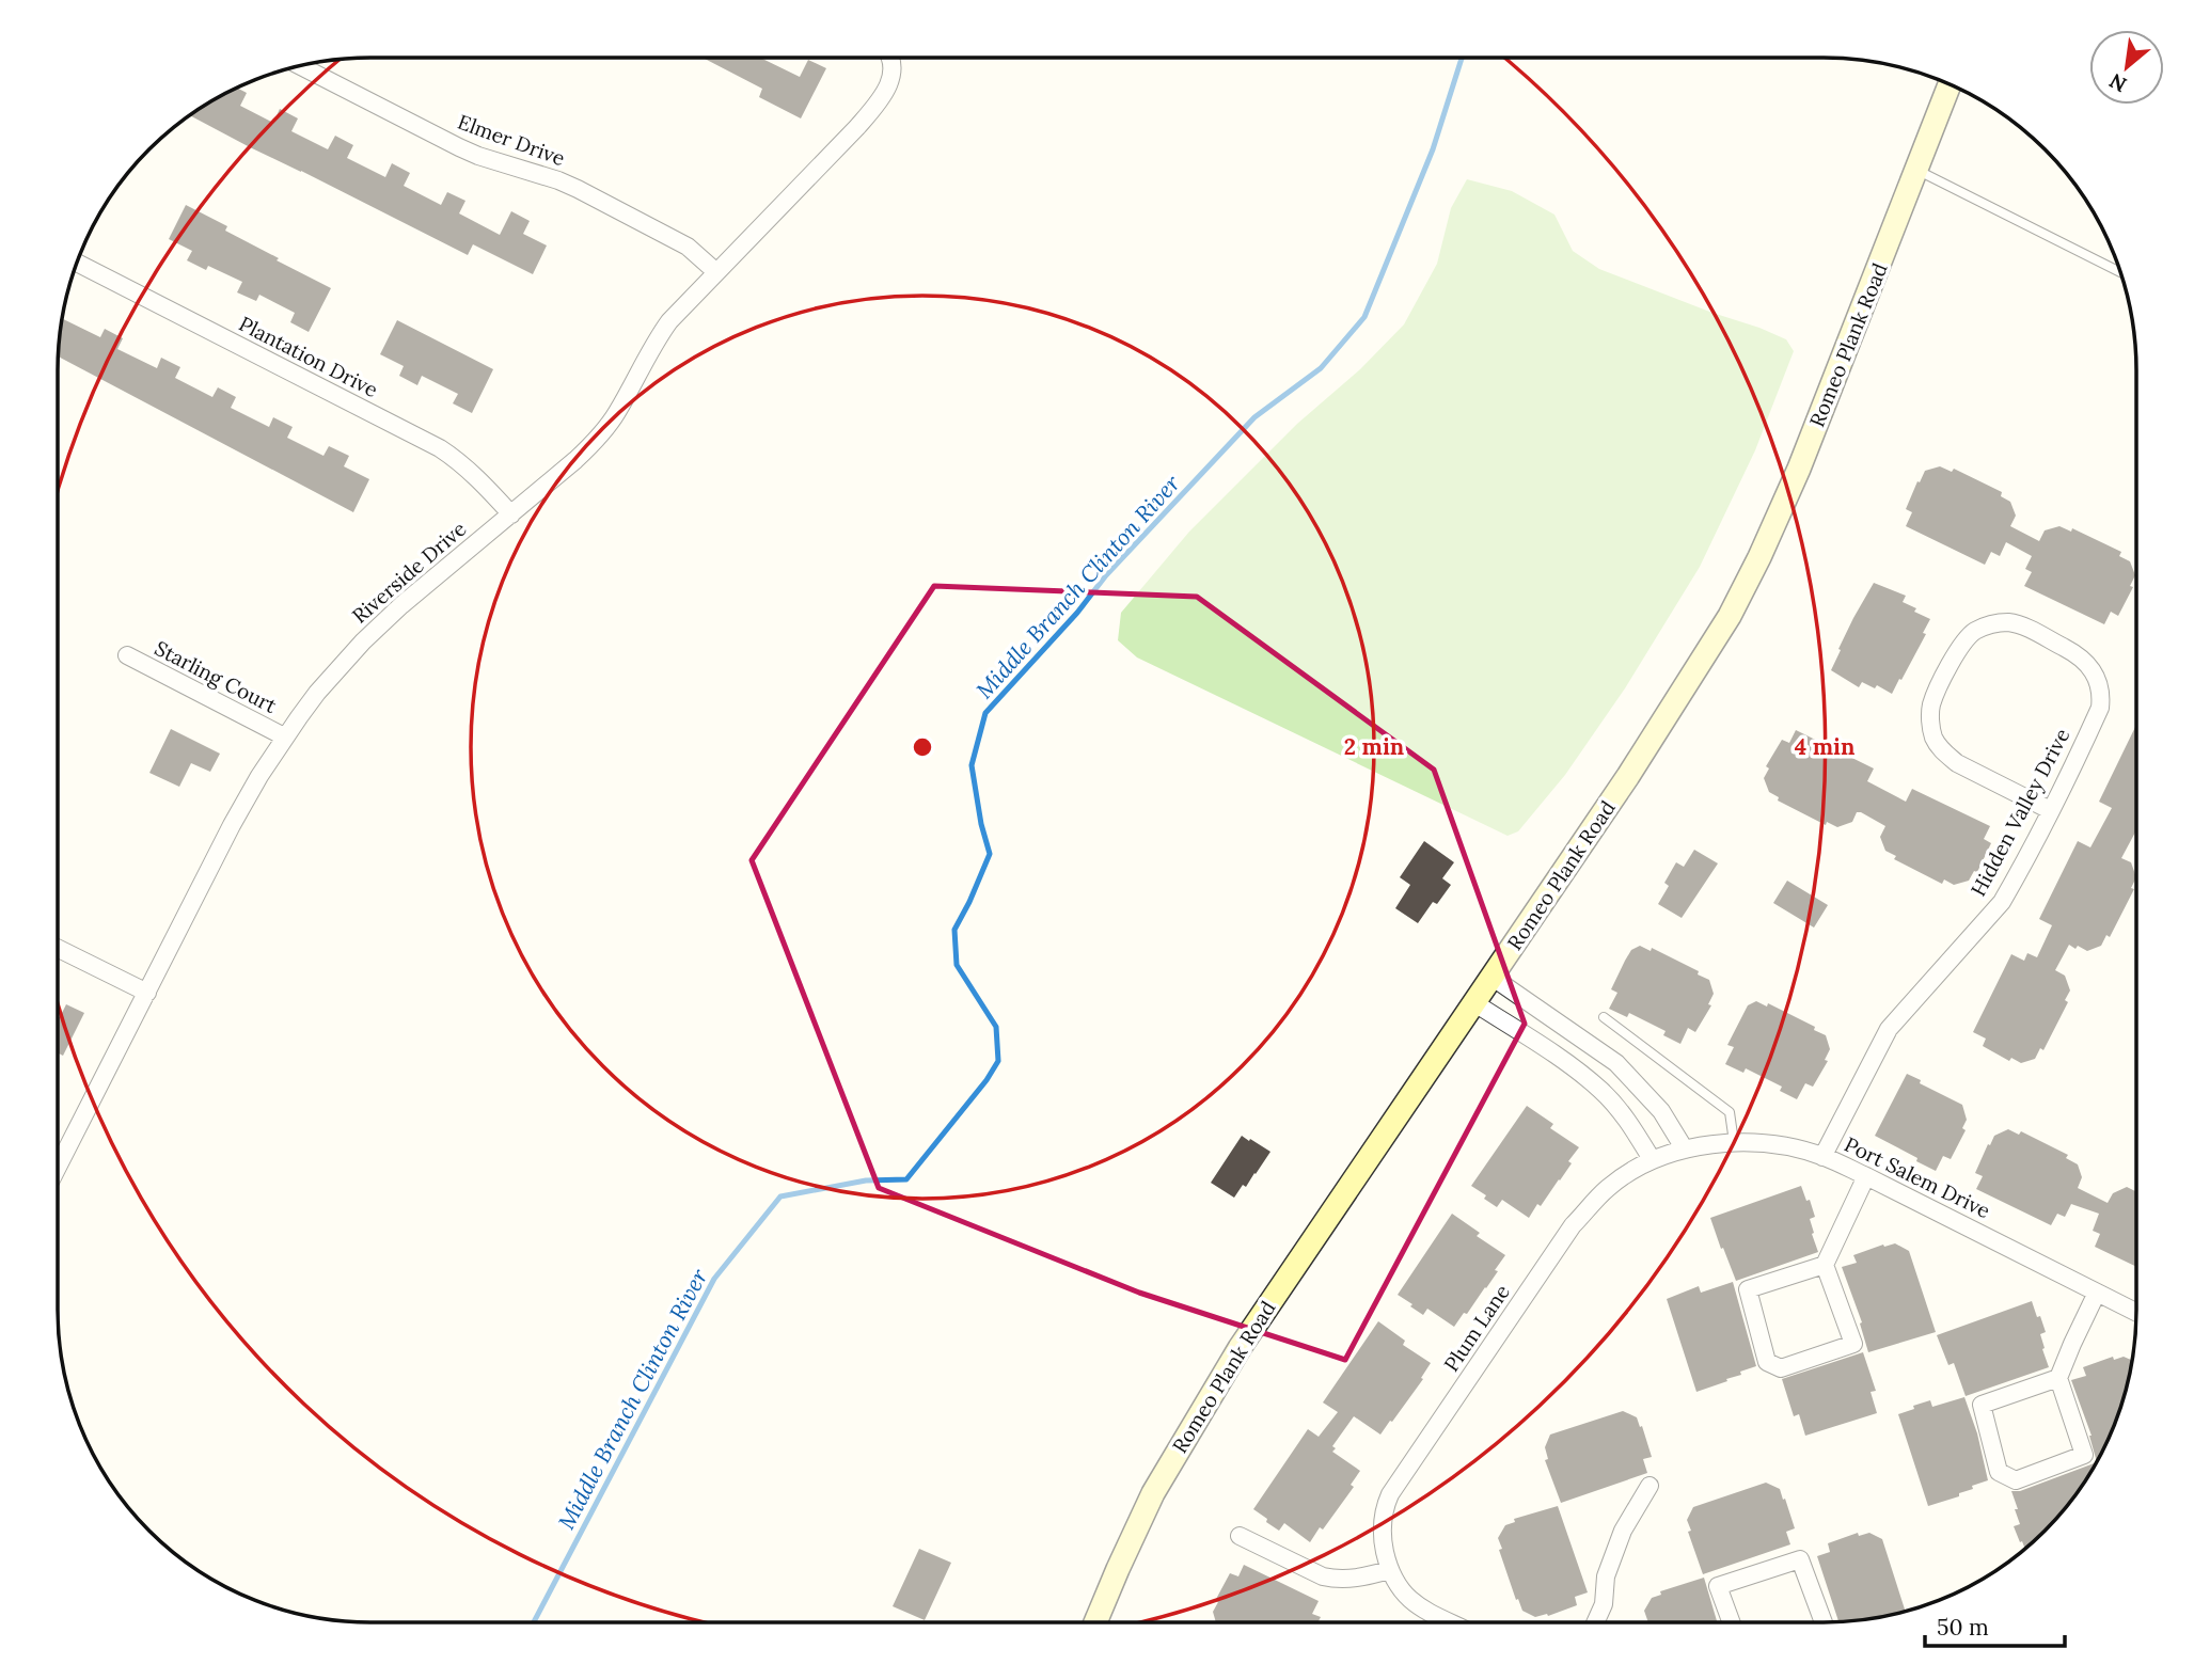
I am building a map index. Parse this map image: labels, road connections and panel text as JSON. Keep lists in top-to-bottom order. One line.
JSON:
{"streets":{"main road":["Romeo Plank Road"],"street":["Elmer Drive","Plantation Drive","Riverside Drive","Starling Court","Hidden Valley Drive","Port Salem Drive","Plum Lane"]},"crossings":[["Elmer Drive","Riverside Drive"],["Plantation Drive","Riverside Drive"],["Riverside Drive","Starling Court"],["Hidden Valley Drive","Port Salem Drive"],["Port Salem Drive","Plum Lane"]],"water":["Middle Branch Clinton River"],"scale_bar":"50 m","north":"bottom left","rings":["2 min","4 min"]}
